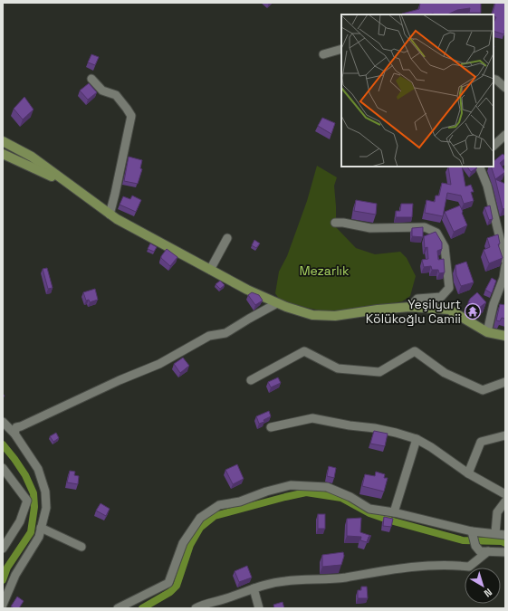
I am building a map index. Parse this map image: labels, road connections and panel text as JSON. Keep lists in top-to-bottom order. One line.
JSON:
{"parks":["Mezarlık"],"places":{"temple":["Yeşilyurt Kölükoğlu Camii"]},"north":"bottom right"}
